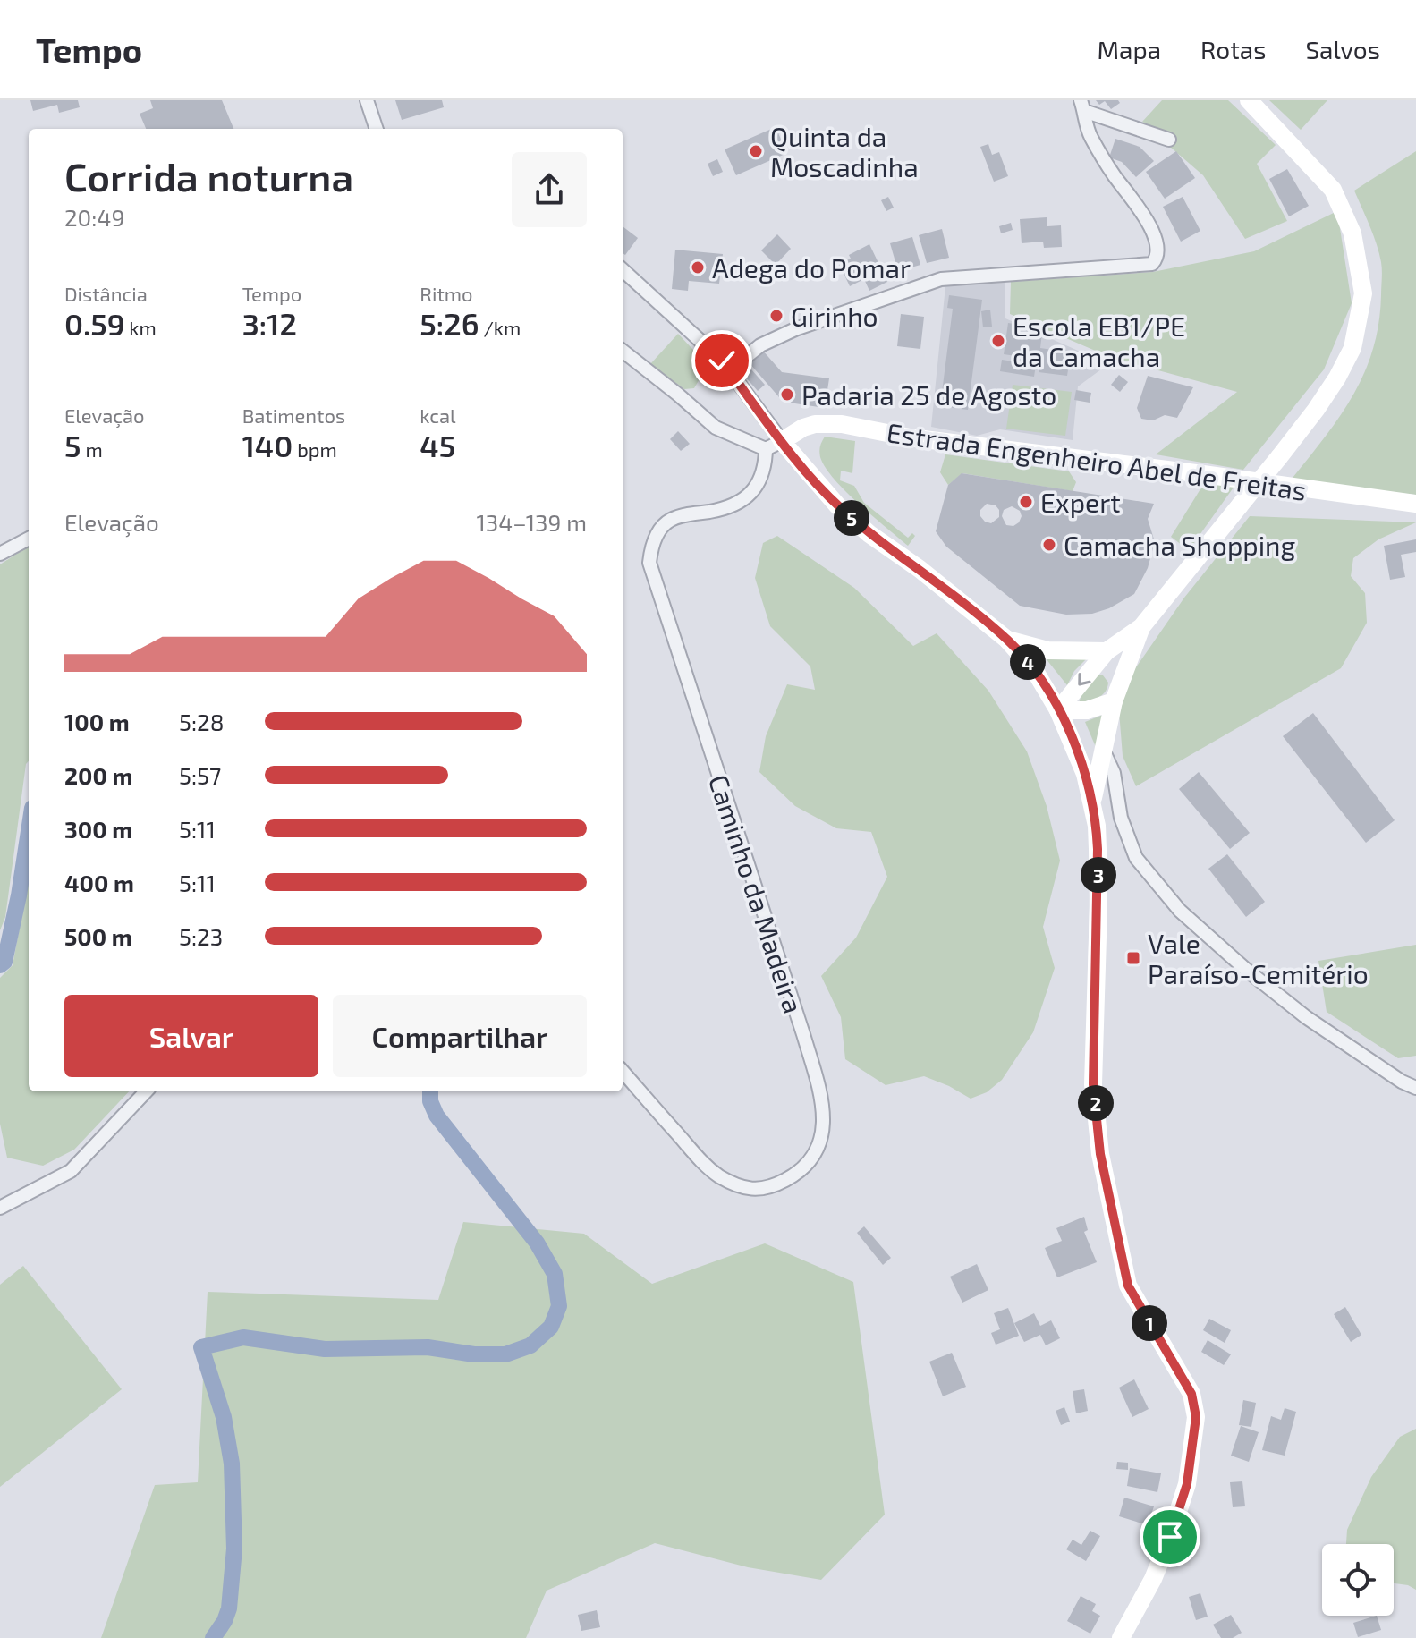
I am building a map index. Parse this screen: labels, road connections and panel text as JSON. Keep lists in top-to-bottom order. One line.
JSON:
{"streets":{"main road":["Estrada Engenheiro Abel de Freitas"],"street":["Caminho da Madeira"]},"crossings":[["Estrada Engenheiro Abel de Freitas","Caminho da Madeira"]],"places":{"other":["Quinta da Moscadinha","Adega do Pomar","Girinho","Escola EB1/PE da Camacha","Padaria 25 de Agosto","Expert","Camacha Shopping"],"transit":["Vale Paraíso-Cemitério"]},"page":{"header":"Tempo","nav":["Mapa","Rotas","Salvos"],"heading":["Corrida noturna","20:49"],"stats":[["Distância","0.59 km"],["Tempo","3:12"],["Ritmo","5:26 /km"],["Elevação","5 m"],["Batimentos","140 bpm"],["kcal","45"]],"chart":["Elevação","134–139 m"],"pins":["5","4","3","2","1"],"list":[{"name":"100 m","note":"5:28"},{"name":"200 m","note":"5:57"},{"name":"300 m","note":"5:11"},{"name":"400 m","note":"5:11"},{"name":"500 m","note":"5:23"}],"buttons":["Salvar","Compartilhar"]}}
